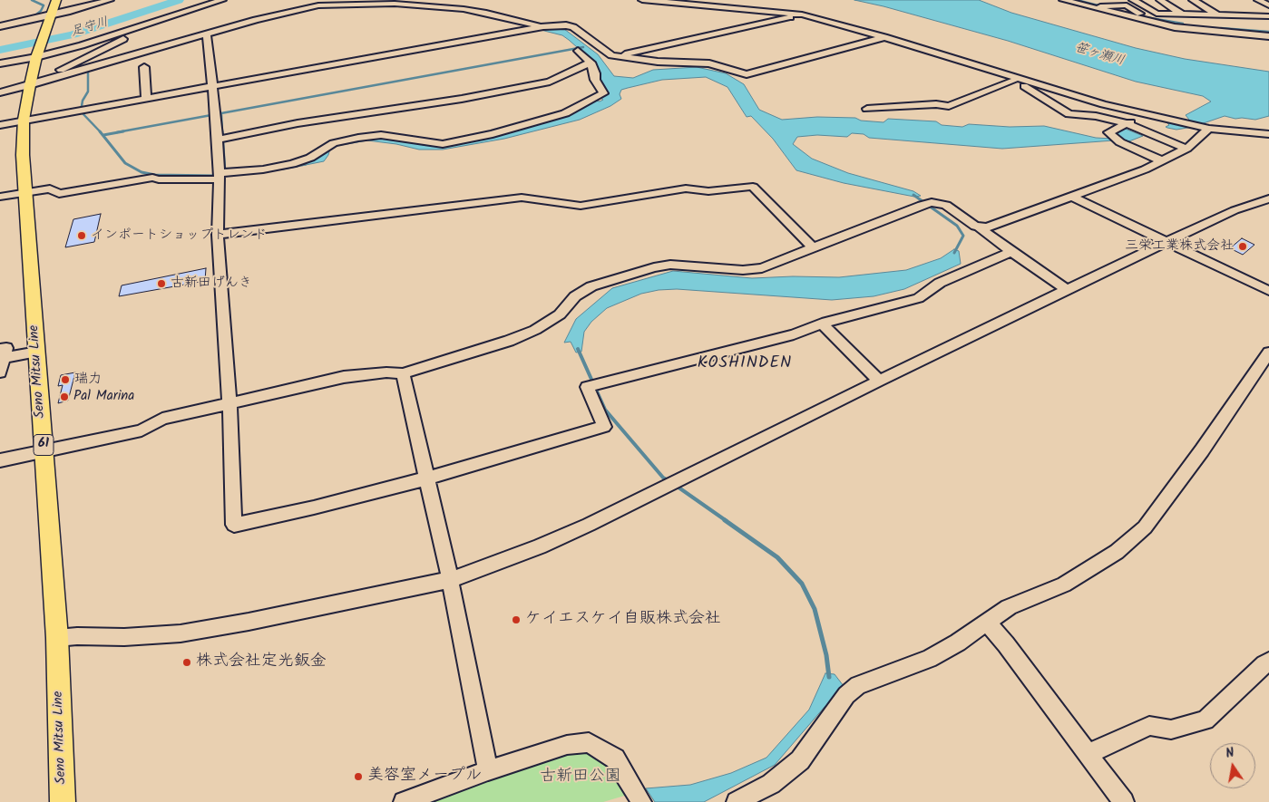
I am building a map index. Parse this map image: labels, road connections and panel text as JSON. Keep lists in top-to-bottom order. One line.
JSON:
{"streets":{"main road":["Seno Mitsu Line","61"]},"districts":["KOSHINDEN"],"water":["足守川","笹ヶ瀬川"],"parks":["古新田公園"],"places":["インポートショップトレンド","三栄工業株式会社","古新田げんき","瑞力","Pal Marina","ケイエスケイ自販株式会社","株式会社定光鈑金","美容室メープル"],"north":"top"}
